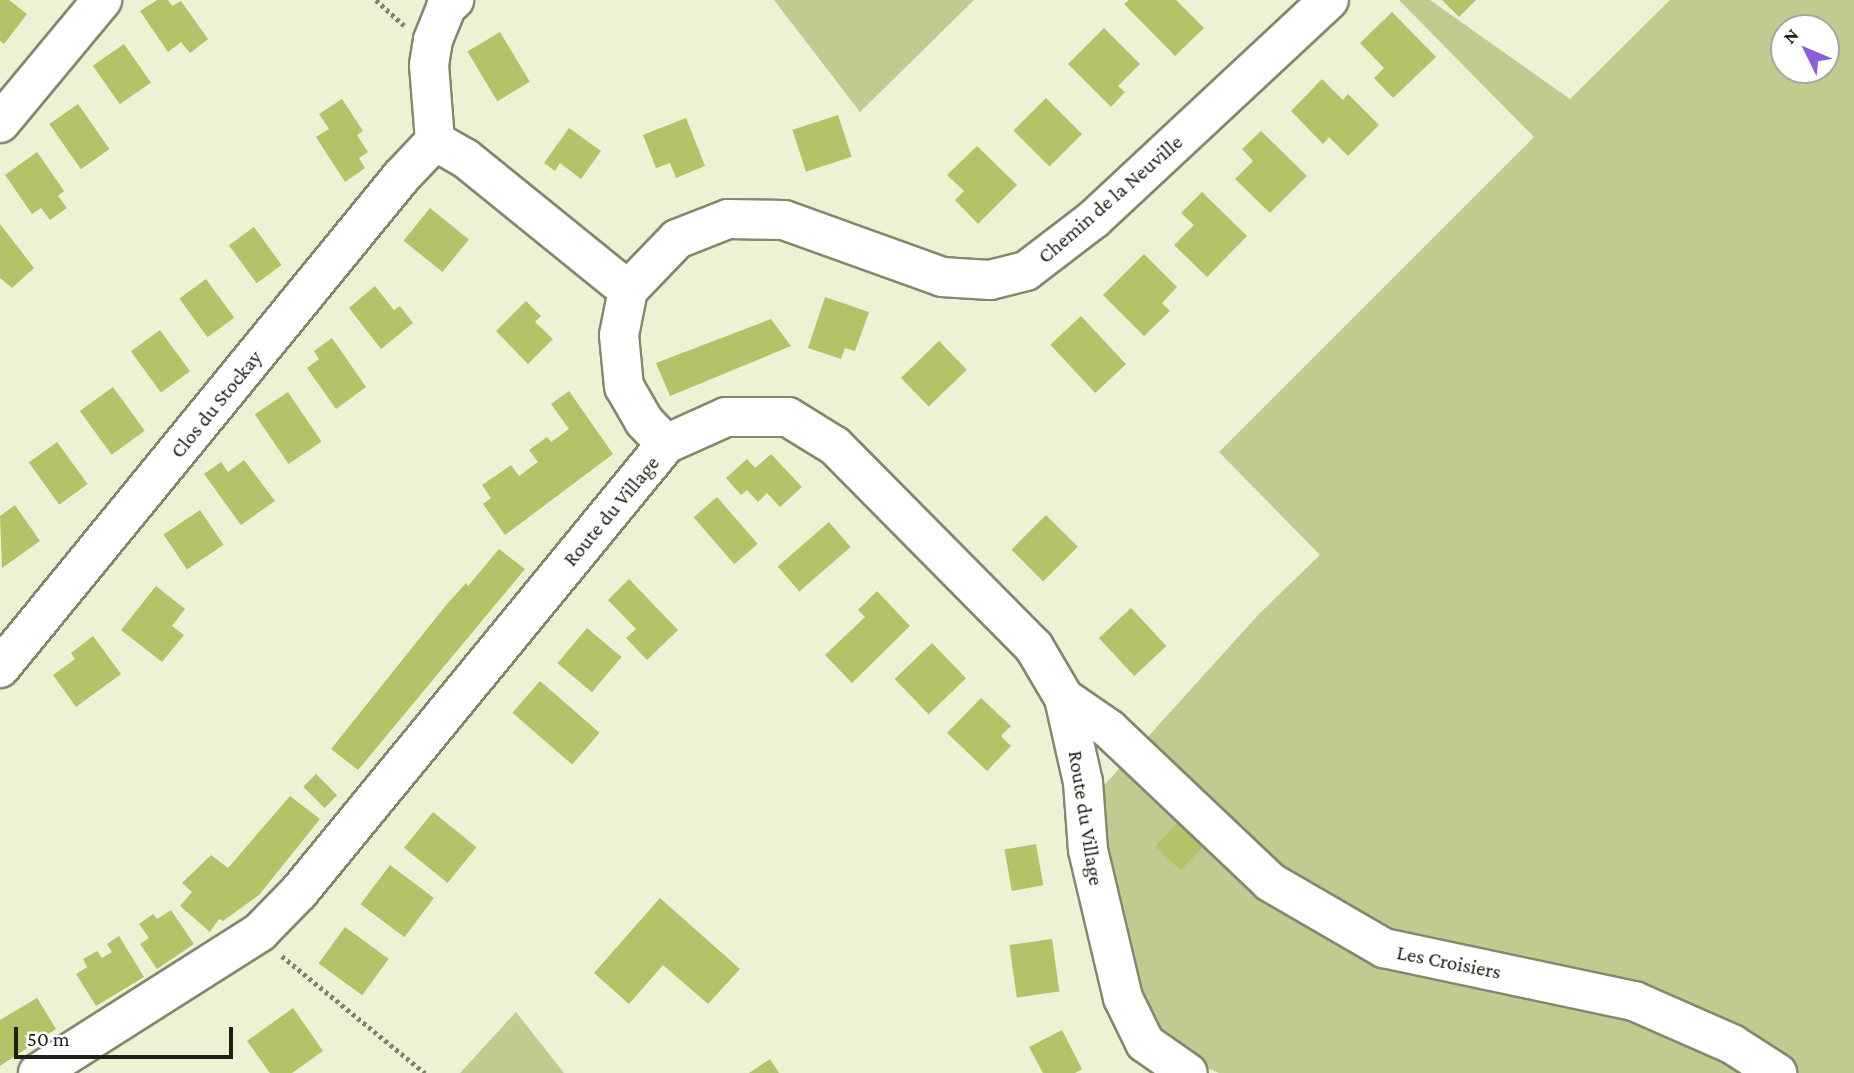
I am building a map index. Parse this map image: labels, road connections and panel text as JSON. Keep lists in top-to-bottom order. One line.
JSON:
{"streets":{"street":["Chemin de la Neuville","Clos du Stockay","Route du Village","Les Croisiers"]},"crossings":[["Route du Village","Les Croisiers"]],"scale_bar":"50 m","north":"top left"}
